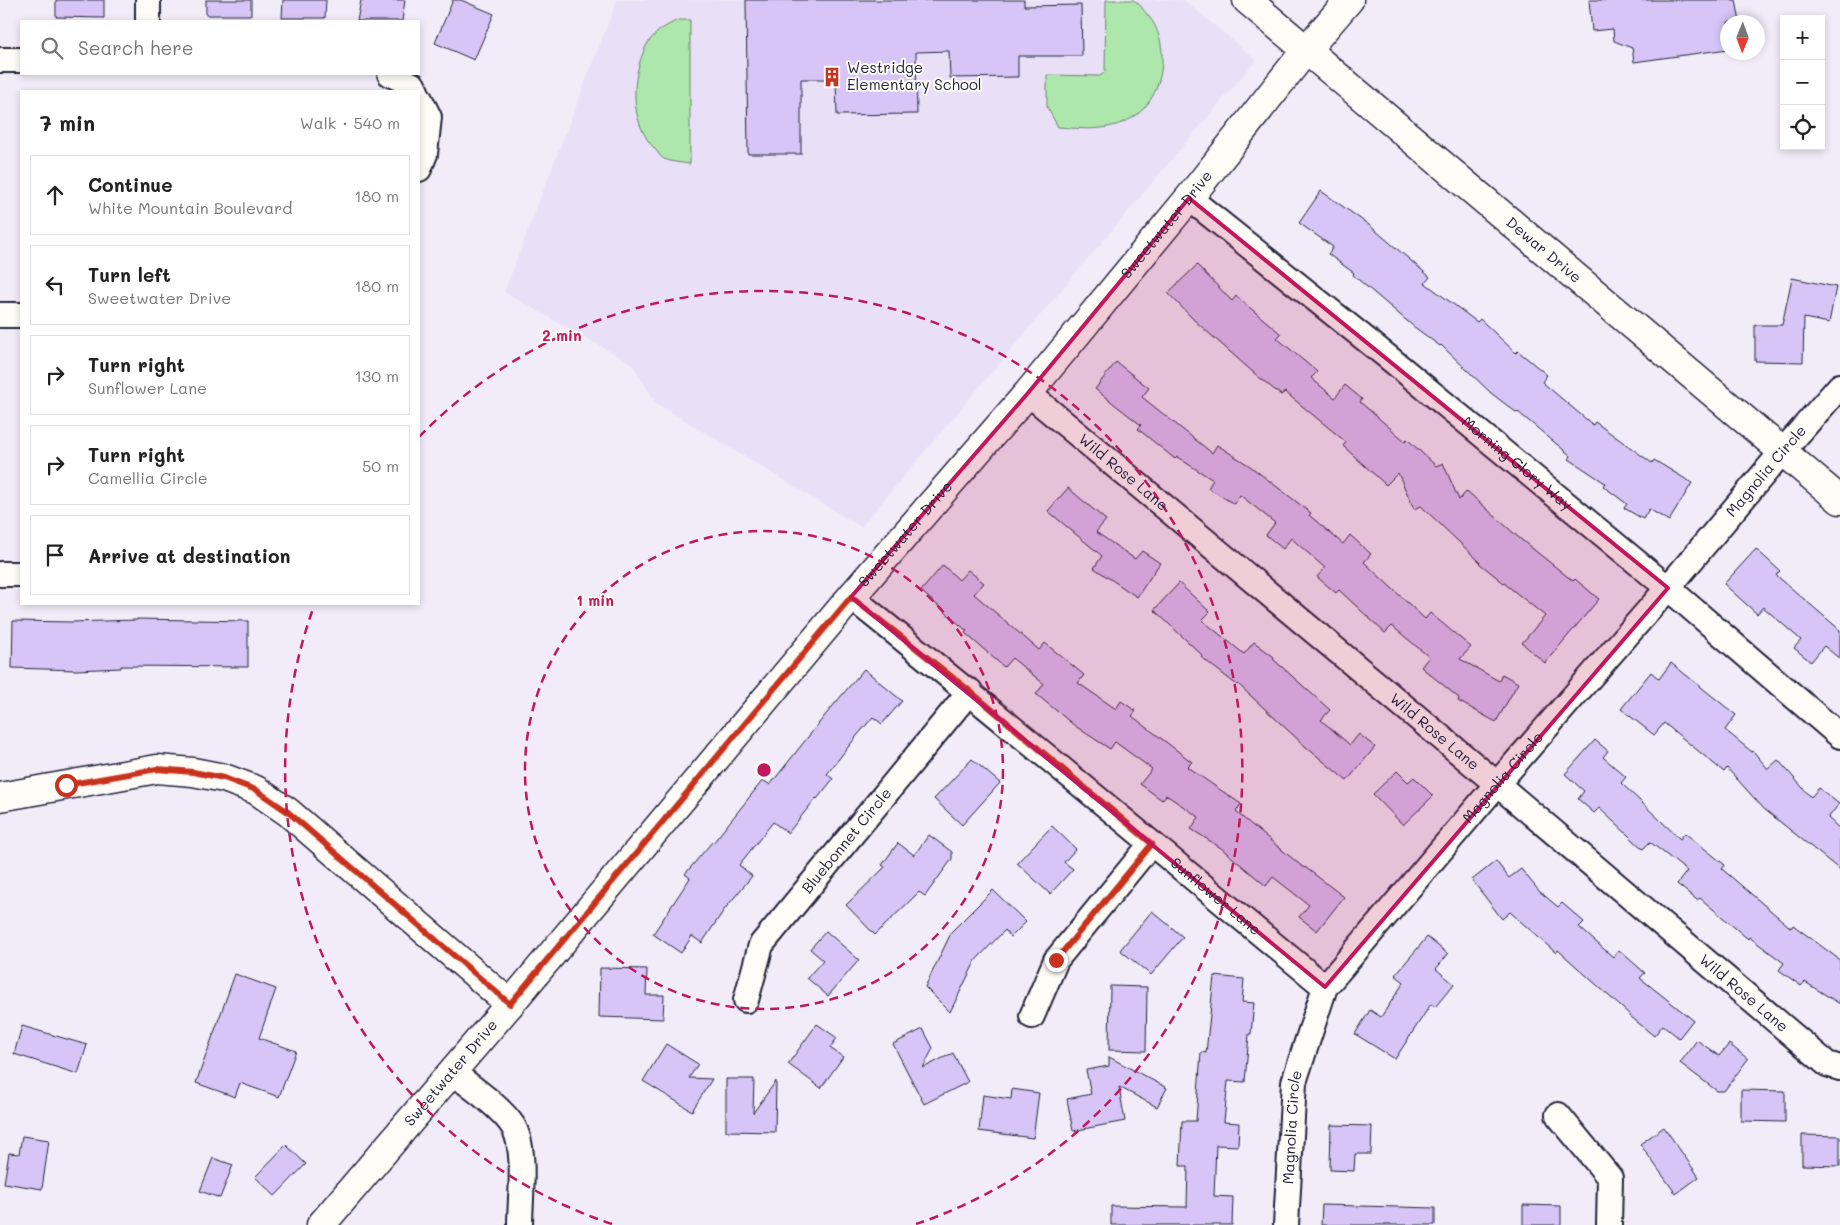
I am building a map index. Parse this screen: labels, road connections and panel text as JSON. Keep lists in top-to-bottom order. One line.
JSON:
{"streets":{"street":["Sweetwater Drive","Dewar Drive","Morning Glory Way","Magnolia Circle","Wild Rose Lane","Bluebonnet Circle","Sunflower Lane"]},"crossings":[["Sweetwater Drive","Dewar Drive"],["Sweetwater Drive","Morning Glory Way"],["Sweetwater Drive","Wild Rose Lane"],["Sweetwater Drive","Sunflower Lane"],["Dewar Drive","Magnolia Circle"],["Morning Glory Way","Magnolia Circle"],["Magnolia Circle","Wild Rose Lane"],["Magnolia Circle","Sunflower Lane"],["Bluebonnet Circle","Sunflower Lane"]],"places":{"building":["Westridge Elementary School"]},"north":"bottom","page":{"map_buttons":["+","−"],"search":"Search here","heading":["7 min","Walk · 540 m"],"list":[["Continue","White Mountain Boulevard","180 m"],["Turn left","Sweetwater Drive","180 m"],["Turn right","Sunflower Lane","130 m"],["Turn right","Camellia Circle","50 m"],"Arrive at destination"]},"rings":["2 min","1 min"]}
